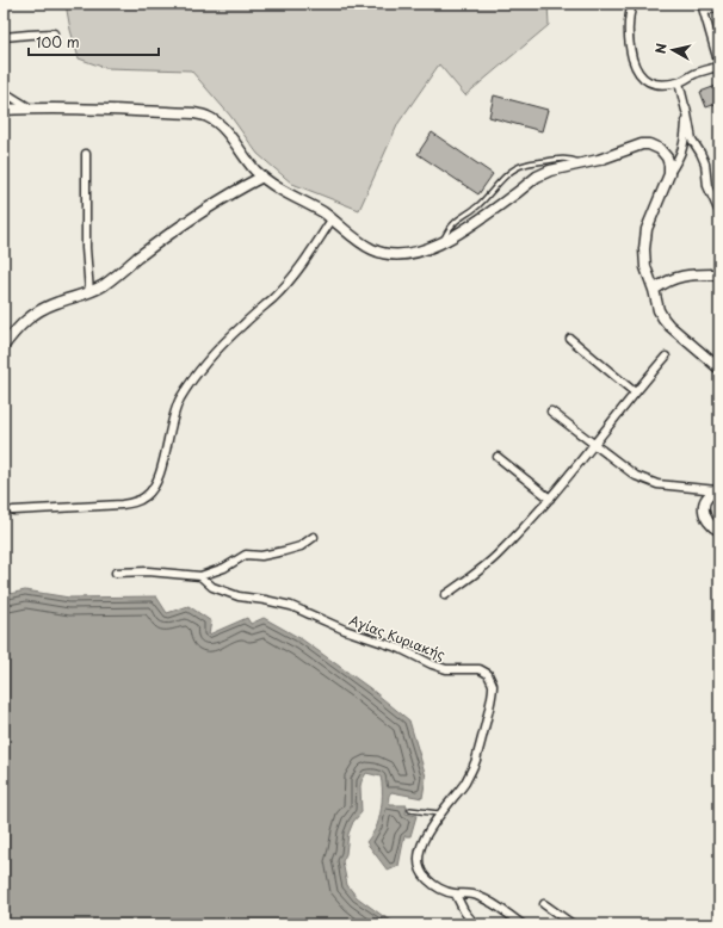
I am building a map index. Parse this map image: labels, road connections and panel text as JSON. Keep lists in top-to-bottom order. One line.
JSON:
{"streets":{"street":["Αγίας Κυριακής"]},"scale_bar":"100 m","north":"left"}
